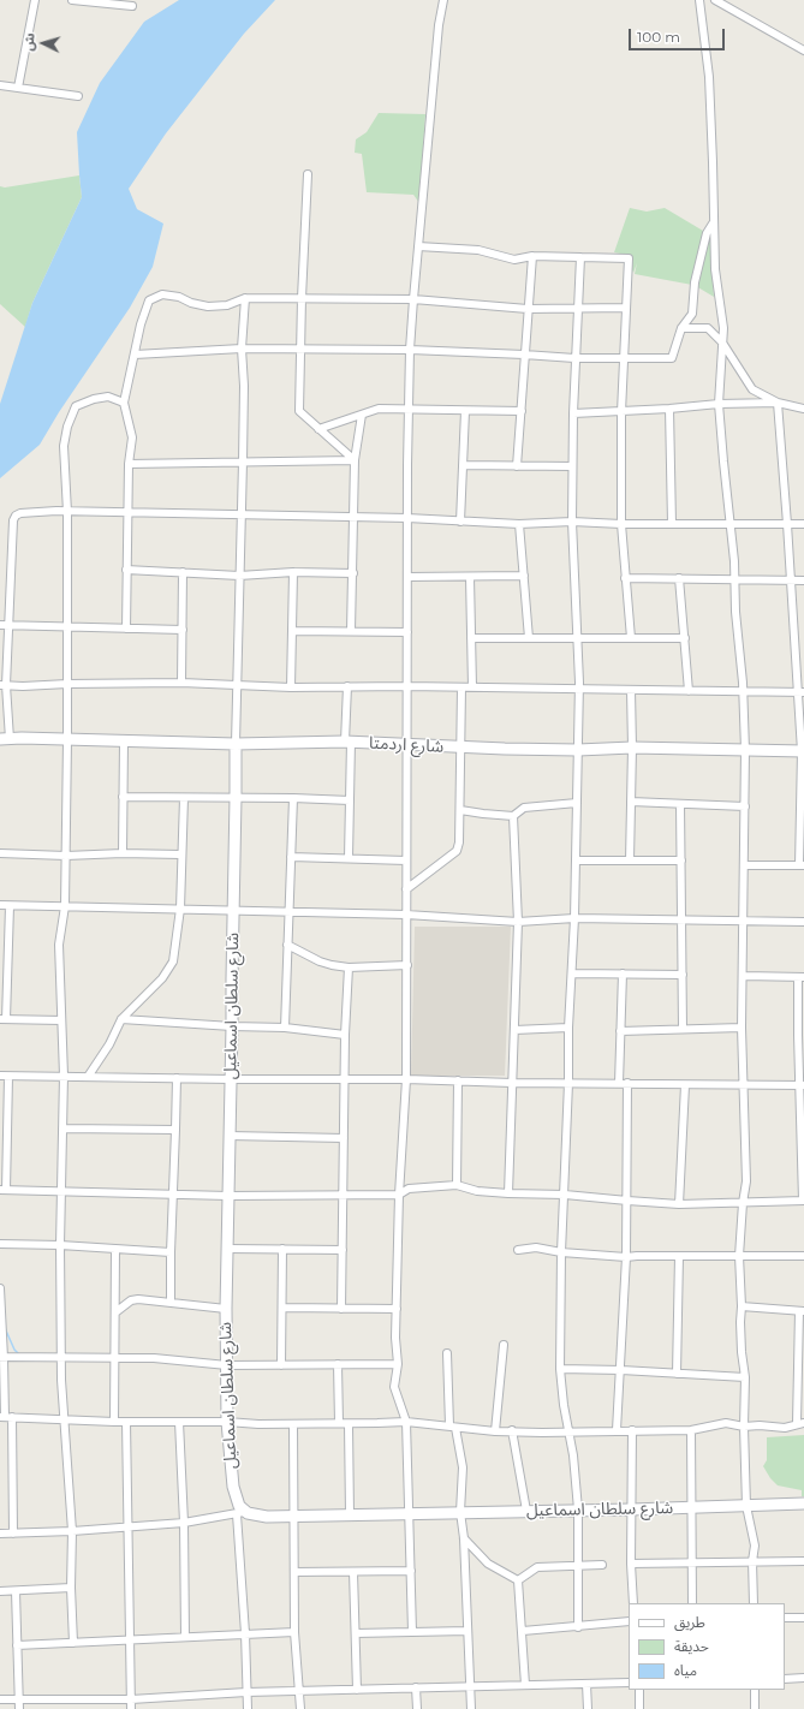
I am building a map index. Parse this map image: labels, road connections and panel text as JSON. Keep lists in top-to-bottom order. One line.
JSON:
{"streets":{"street":["شارع اردمتا","شارع سلطان اسماعيل"]},"crossings":[["شارع اردمتا","شارع سلطان اسماعيل"]],"legend":["طريق","حديقة","مياه"],"scale_bar":"100 m","north":"left"}
